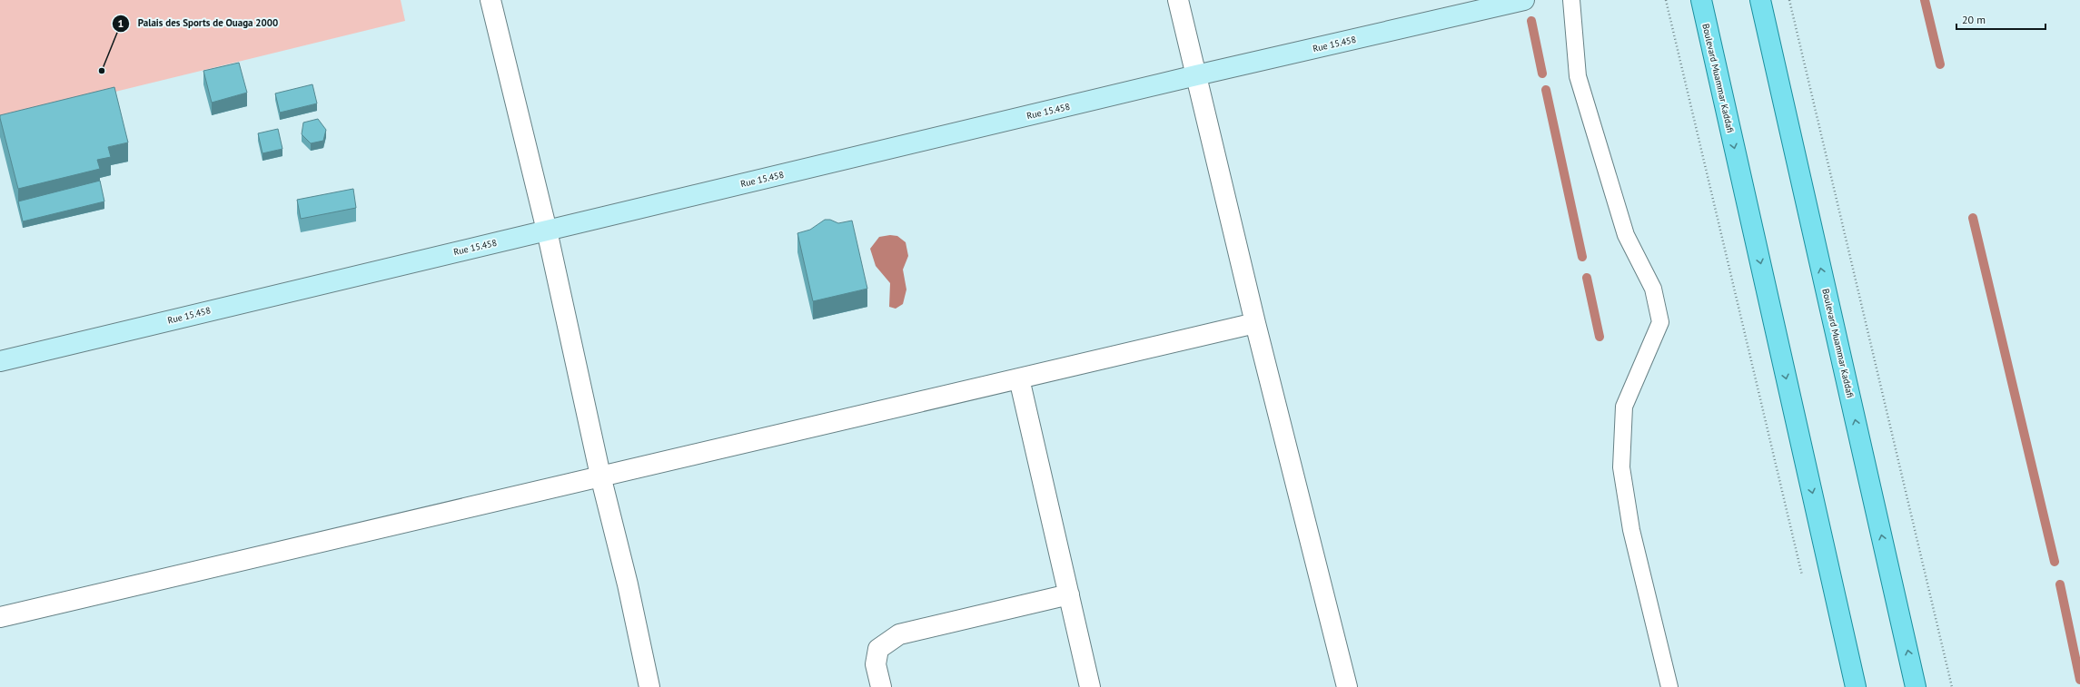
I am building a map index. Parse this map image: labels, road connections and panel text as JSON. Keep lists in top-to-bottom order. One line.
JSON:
{"streets":{"main road":["Rue 15.458","Boulevard Muammar Kaddafi"]},"places":["Palais des Sports de Ouaga 2000"],"scale_bar":"20 m"}
